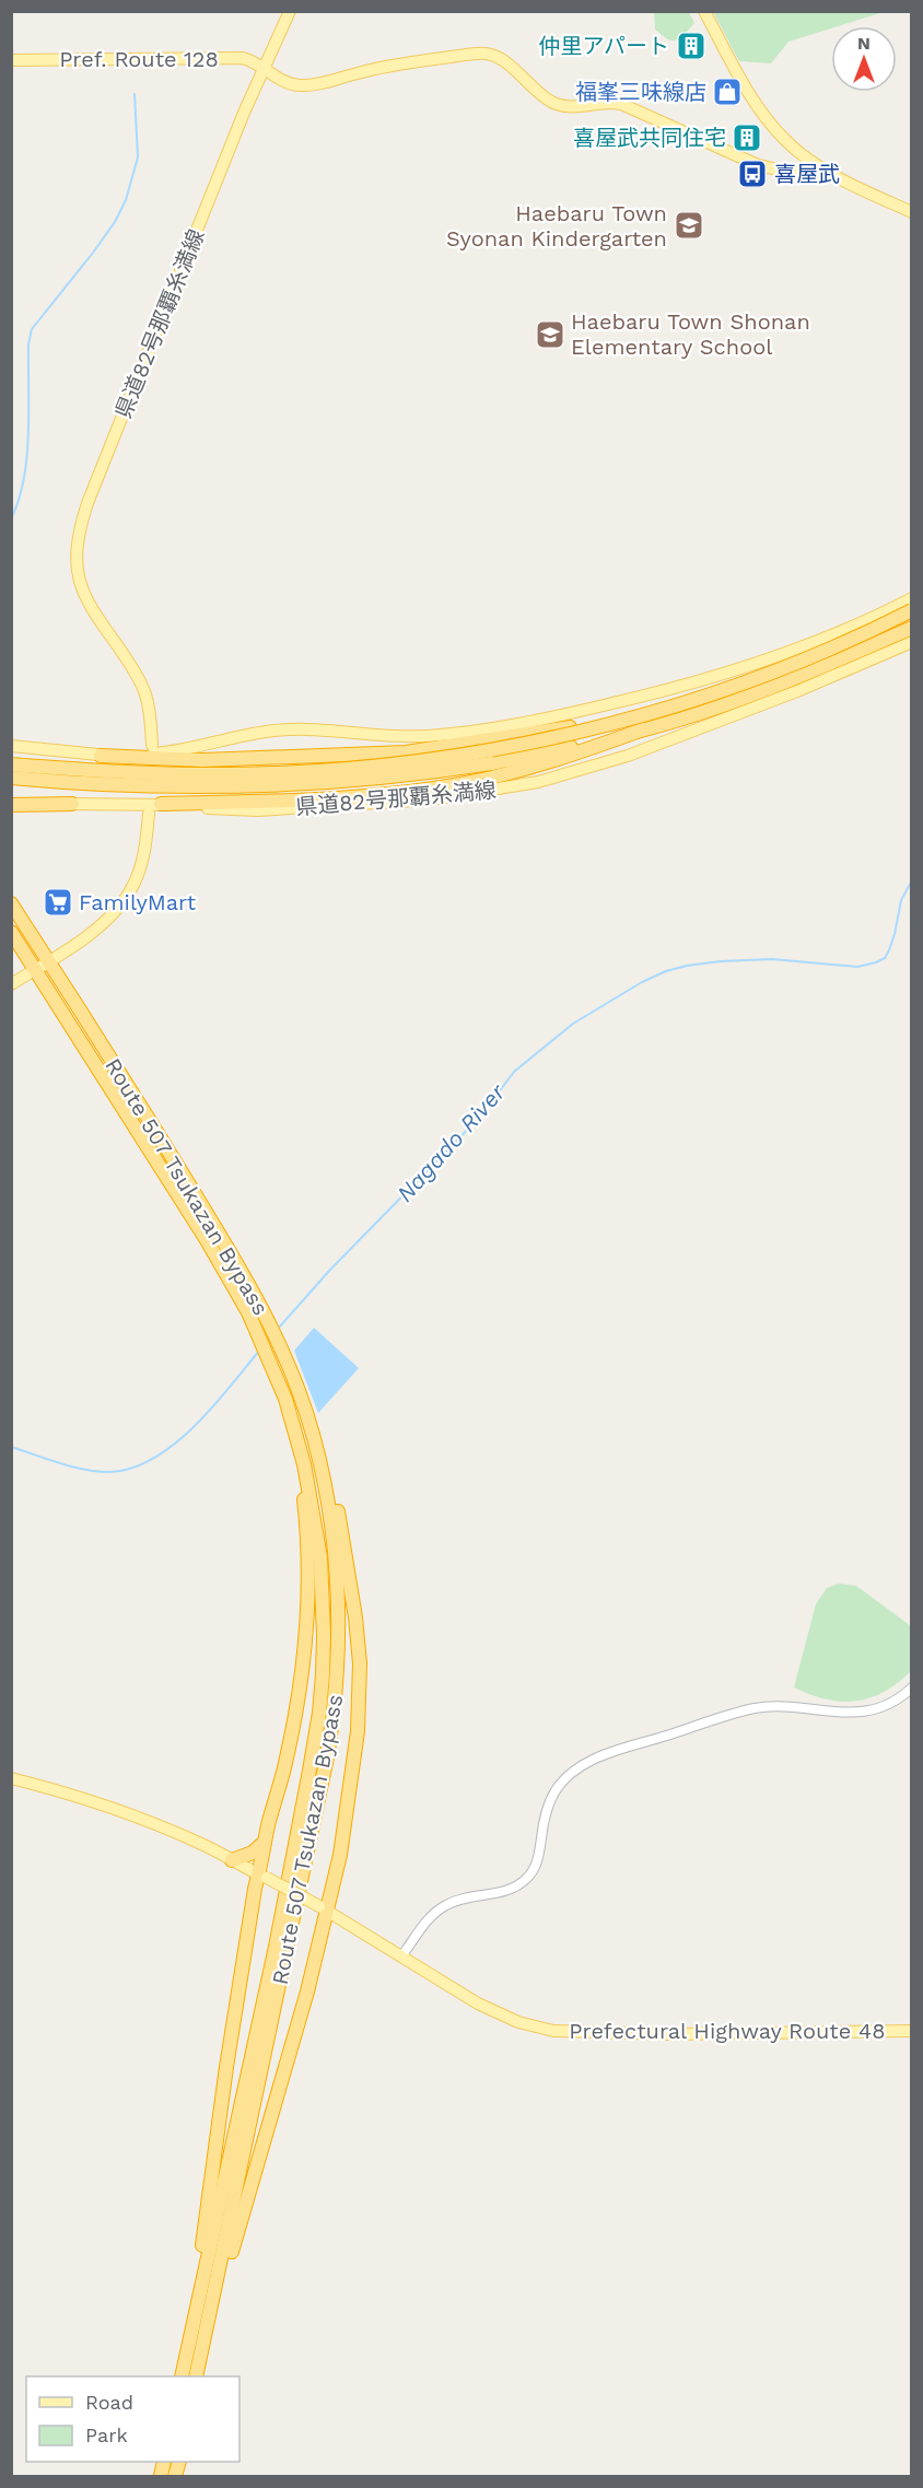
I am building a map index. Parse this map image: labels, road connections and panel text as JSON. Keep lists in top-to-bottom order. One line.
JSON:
{"streets":{"highway":["Route 507 Tsukazan Bypass"],"main road":["Pref. Route 128","県道82号那覇糸満線","Prefectural Highway Route 48"]},"crossings":[["Pref. Route 128","県道82号那覇糸満線"]],"water":["Nagado River"],"places":{"building":["仲里アパート","喜屋武共同住宅"],"shop":["福峯三味線店"],"bus stop":["喜屋武"],"school or university":["Haebaru Town Syonan Kindergarten","Haebaru Town Shonan Elementary School"],"supermarket":["FamilyMart"]},"legend":["Road","Park"],"north":"top"}
